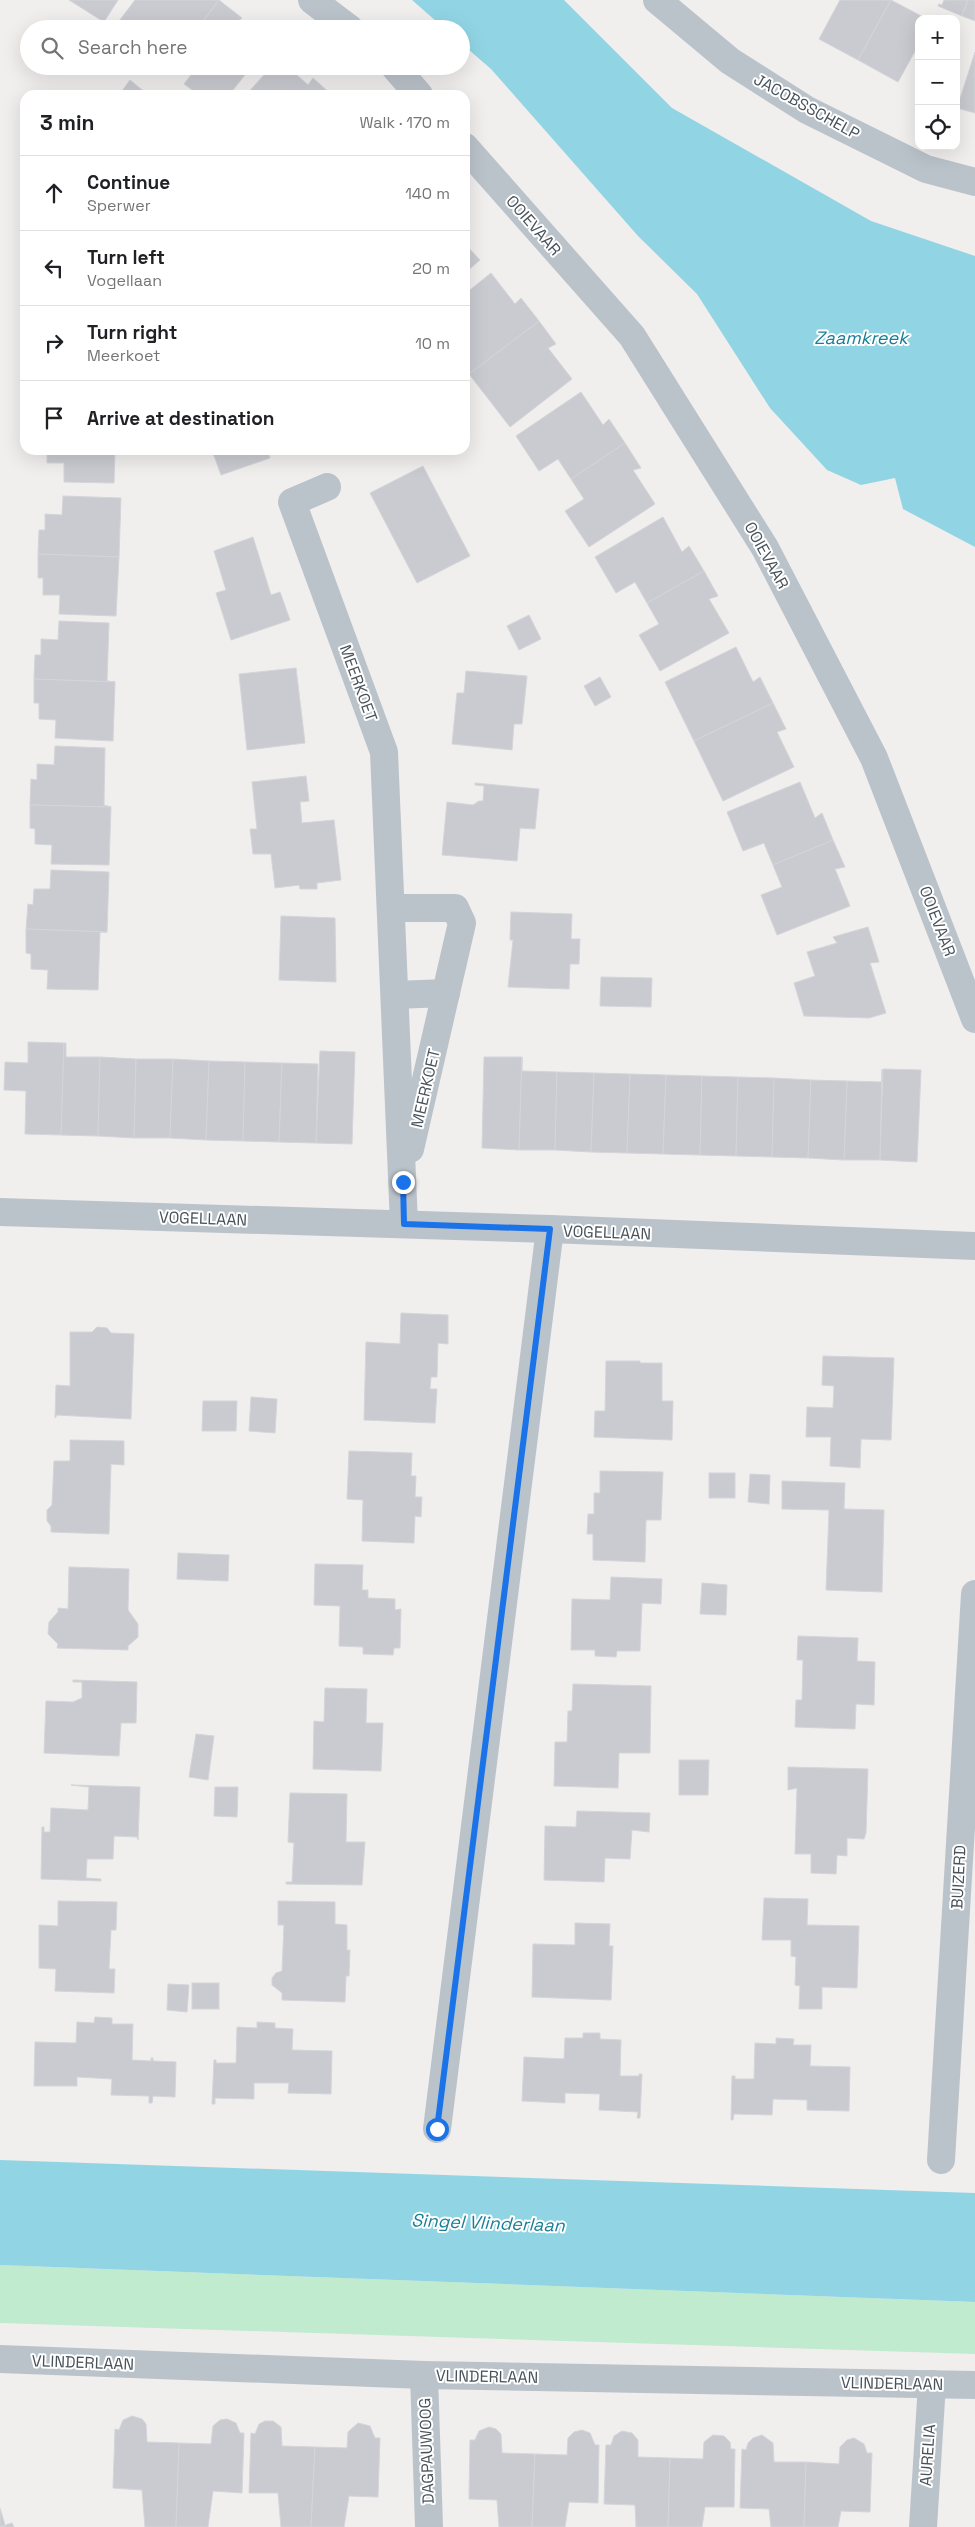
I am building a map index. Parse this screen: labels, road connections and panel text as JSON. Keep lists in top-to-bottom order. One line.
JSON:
{"streets":{"street":["JACOBSSCHELP","OOIEVAAR","MEERKOET","VOGELLAAN","BUIZERD","VLINDERLAAN","DAGPAUWOOG","AURELIA"]},"crossings":[["MEERKOET","VOGELLAAN"],["VLINDERLAAN","DAGPAUWOOG"],["VLINDERLAAN","AURELIA"]],"water":["Zaamkreek","Singel Vlinderlaan"],"page":{"map_buttons":["+","−"],"search":"Search here","heading":["3 min","Walk · 170 m"],"list":[["Continue","Sperwer","140 m"],["Turn left","Vogellaan","20 m"],["Turn right","Meerkoet","10 m"],"Arrive at destination"]}}
